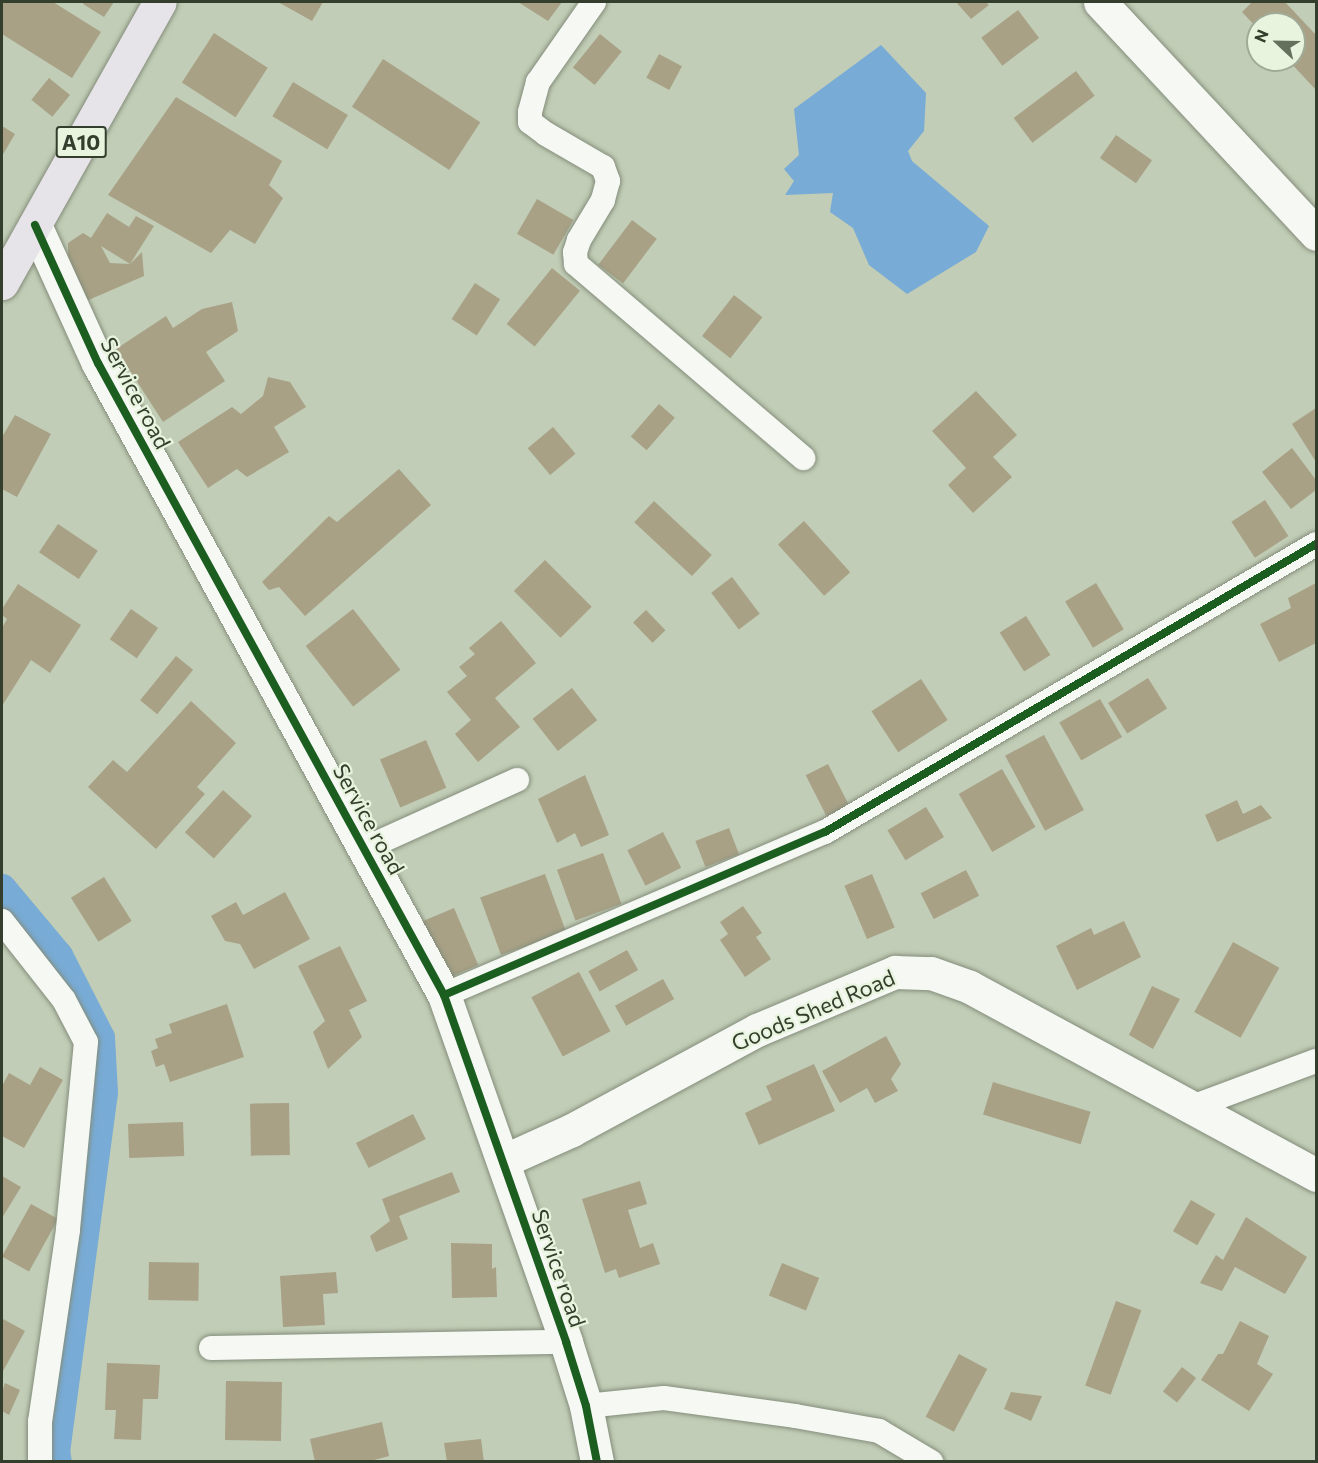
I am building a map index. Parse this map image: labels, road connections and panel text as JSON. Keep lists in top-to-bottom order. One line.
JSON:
{"streets":{"highway":["A10"],"street":["Service road","Goods Shed Road"]},"crossings":[["A10","Service road"],["Service road","Goods Shed Road"]],"north":"left"}
